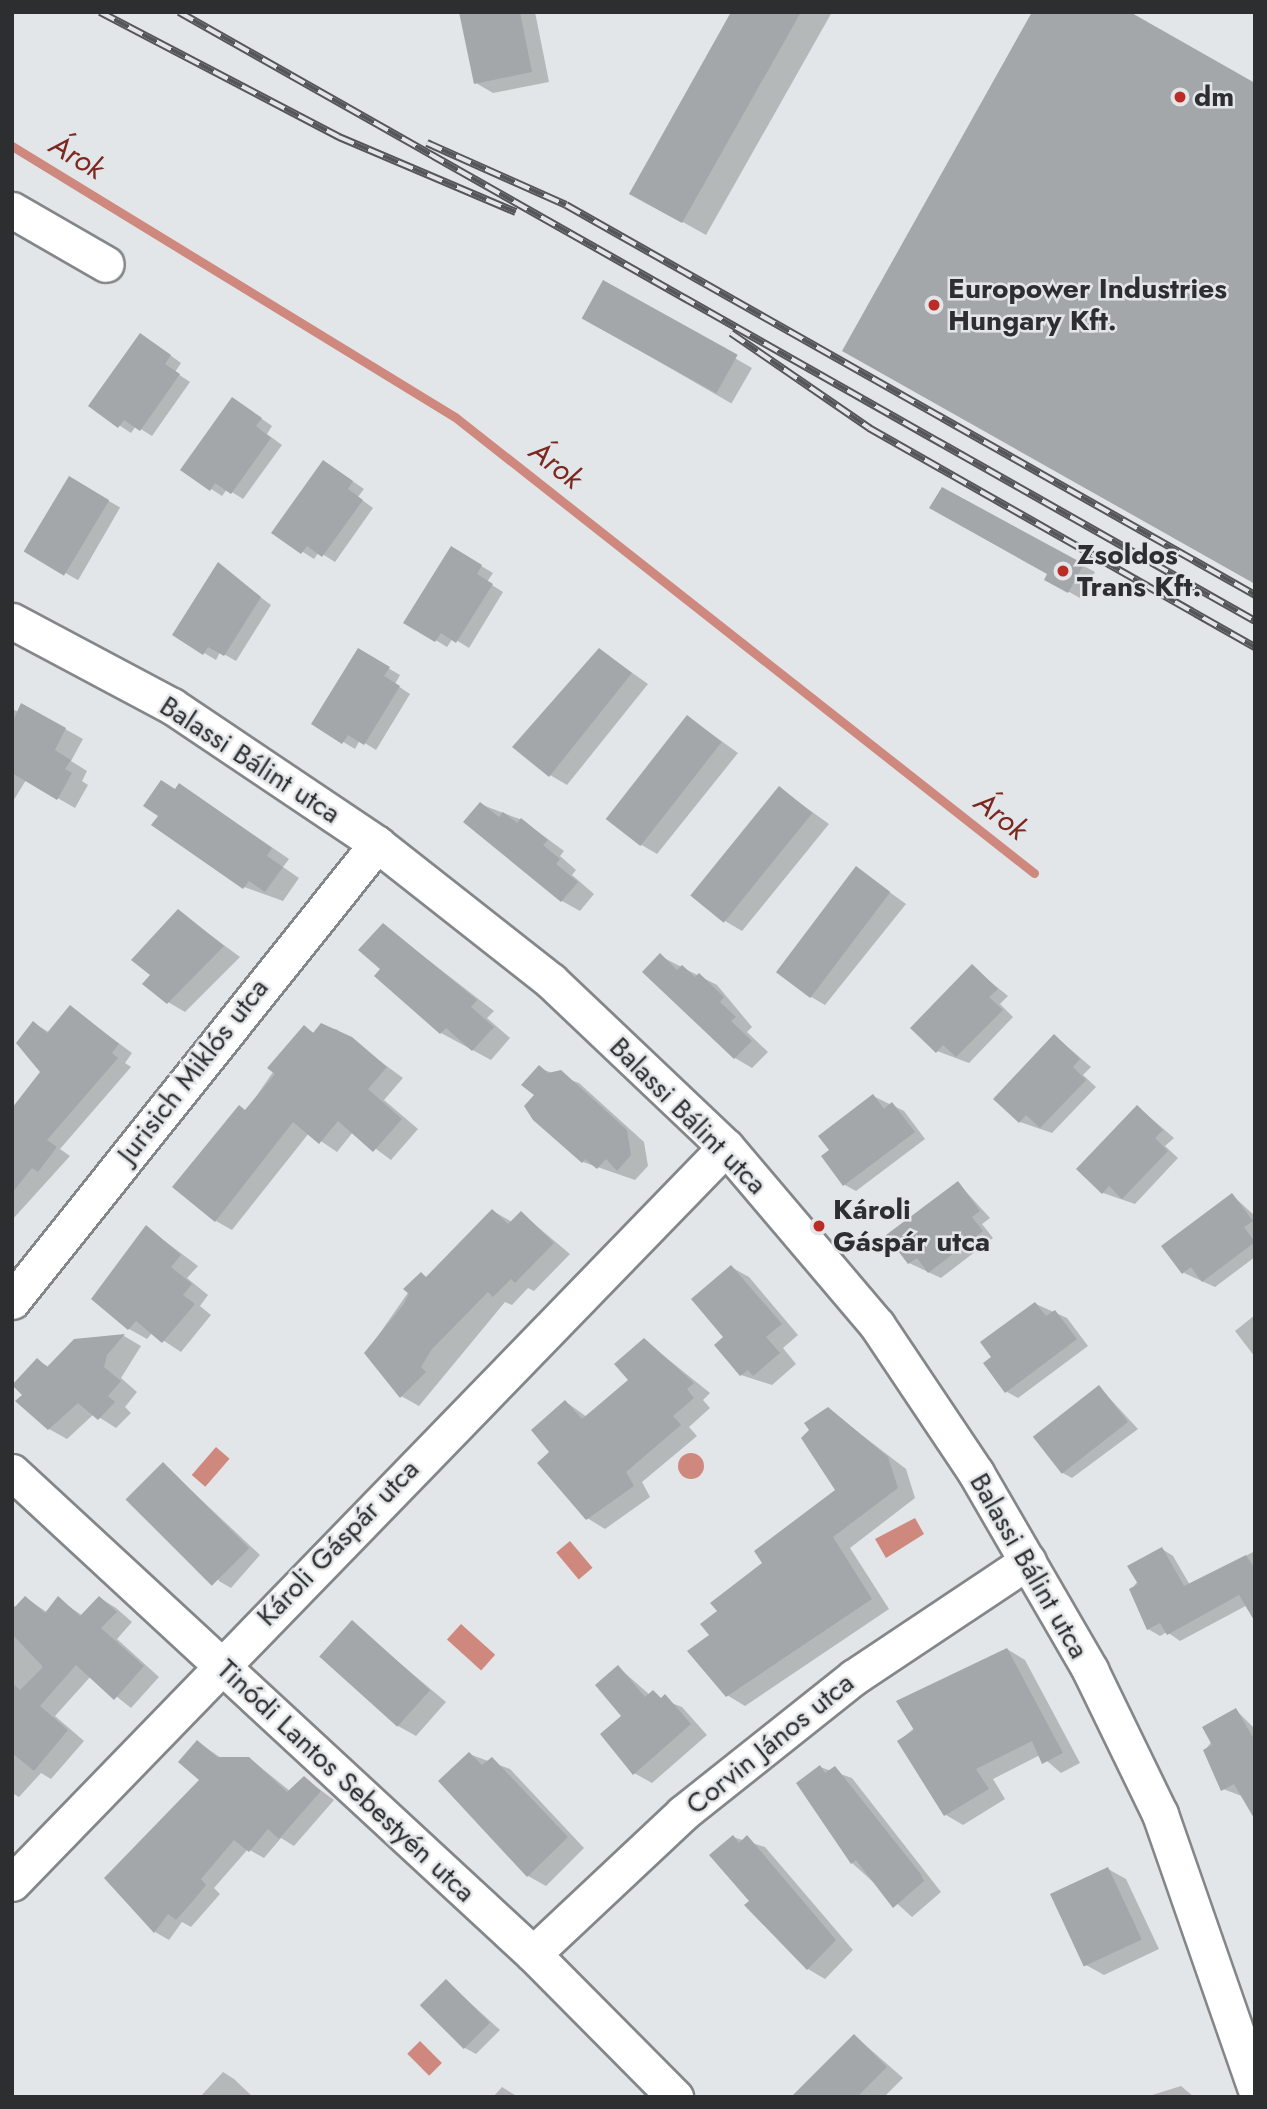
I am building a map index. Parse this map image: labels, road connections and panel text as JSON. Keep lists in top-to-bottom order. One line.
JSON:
{"streets":{"street":["Balassi Bálint utca","Jurisich Miklós utca","Károli Gáspár utca","Corvin János utca","Tinódi Lantos Sebestyén utca"]},"crossings":[["Balassi Bálint utca","Jurisich Miklós utca"],["Balassi Bálint utca","Károli Gáspár utca"],["Balassi Bálint utca","Corvin János utca"],["Károli Gáspár utca","Tinódi Lantos Sebestyén utca"],["Corvin János utca","Tinódi Lantos Sebestyén utca"]],"water":["Árok"],"places":["dm","Europower Industries Hungary Kft.","Zsoldos Trans Kft.","Károli Gáspár utca"]}
